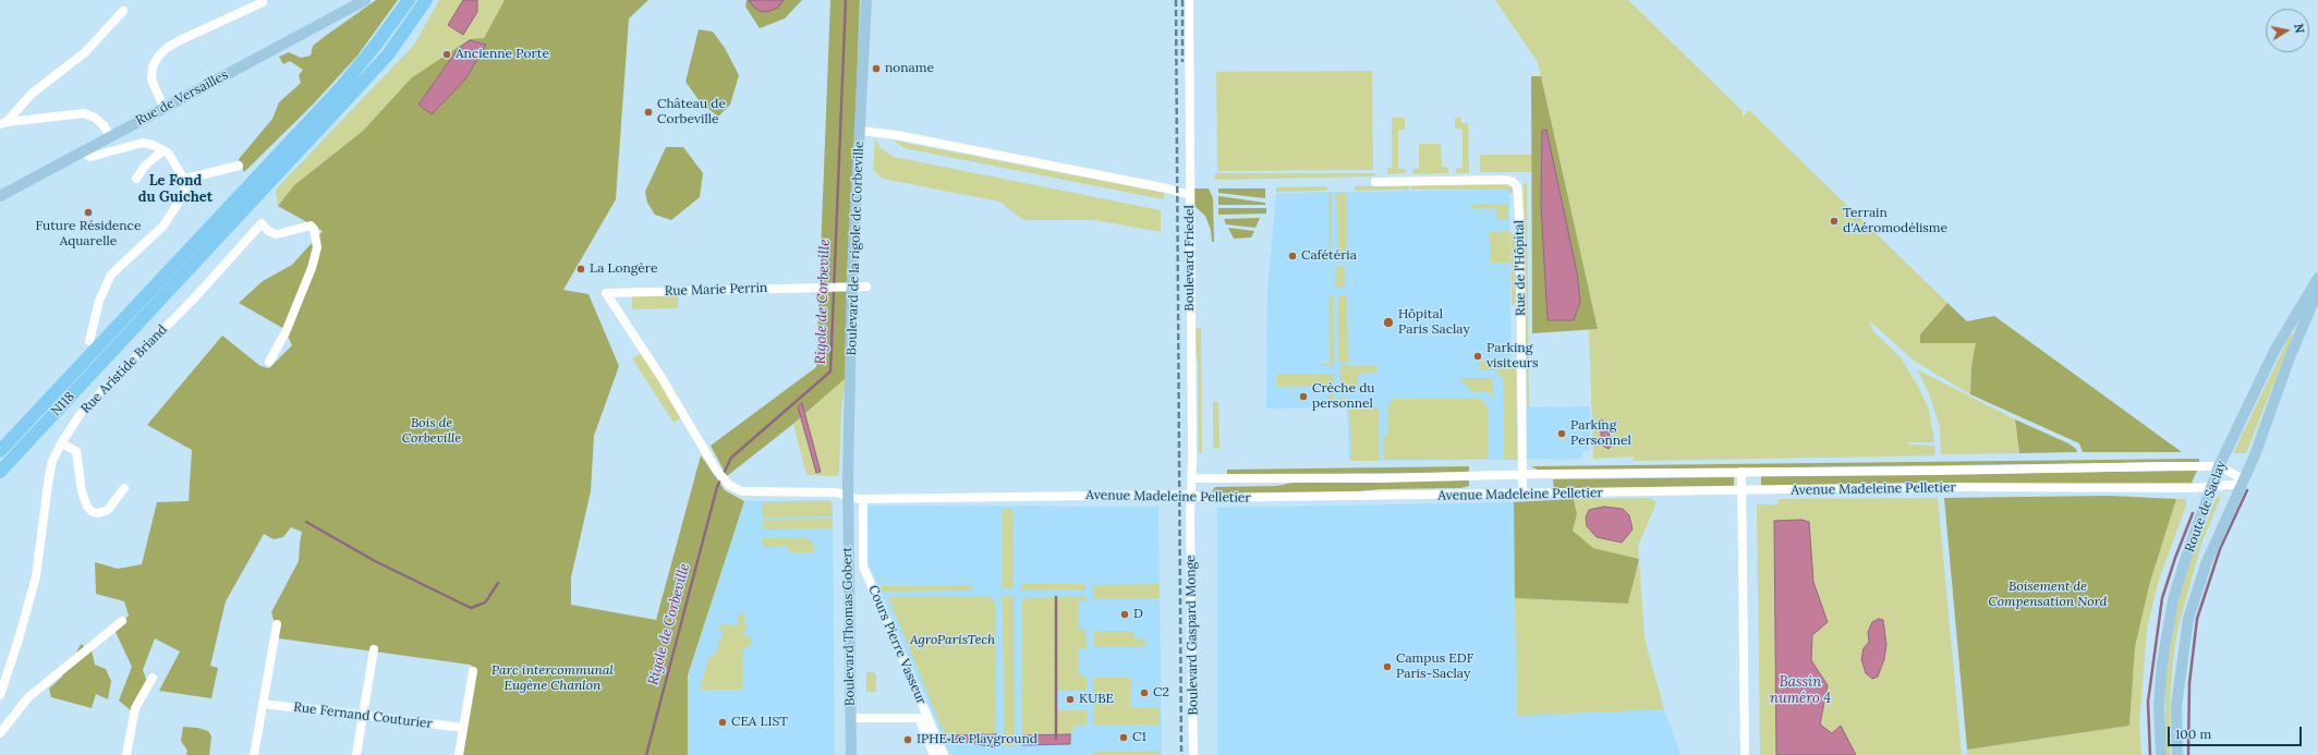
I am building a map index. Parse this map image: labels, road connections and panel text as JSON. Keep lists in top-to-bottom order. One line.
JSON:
{"streets":{"highway":["N118"],"main road":["Rue de Versailles","Boulevard de la rigole de Corbeville","Route de Saclay","Boulevard Thomas Gobert"],"street":["Boulevard Friedel","Rue de l'Hôpital","Rue Marie Perrin","Rue Aristide Briand","Avenue Madeleine Pelletier","Boulevard Gaspard Monge","Cours Pierre Vasseur","Rue Fernand Couturier"]},"crossings":[["Boulevard de la rigole de Corbeville","Rue Marie Perrin"],["Boulevard de la rigole de Corbeville","Avenue Madeleine Pelletier"],["Boulevard de la rigole de Corbeville","Boulevard Thomas Gobert"],["Boulevard Friedel","Avenue Madeleine Pelletier"],["Boulevard Friedel","Boulevard Gaspard Monge"],["Rue de l'Hôpital","Avenue Madeleine Pelletier"],["Rue Marie Perrin","Avenue Madeleine Pelletier"],["Avenue Madeleine Pelletier","Route de Saclay"],["Avenue Madeleine Pelletier","Boulevard Thomas Gobert"]],"districts":["Le Fond du Guichet"],"water":["Rigole de Corbeville","Bassin numéro 4"],"parks":["Bois de Corbeville","Boisement de Compensation Nord","AgroParisTech","Parc intercommunal Eugène Chanlon"],"places":["Ancienne Porte","noname","Château de Corbeville","Future Résidence Aquarelle","Terrain d'Aéromodélisme","Cafétéria","La Longère","Hôpital Paris Saclay","Parking visiteurs","Crèche du personnel","Parking Personnel","D","Campus EDF Paris-Saclay","C2","KUBE","CEA LIST","C1","IPHE Le Playground"],"scale_bar":"100 m","north":"right"}
